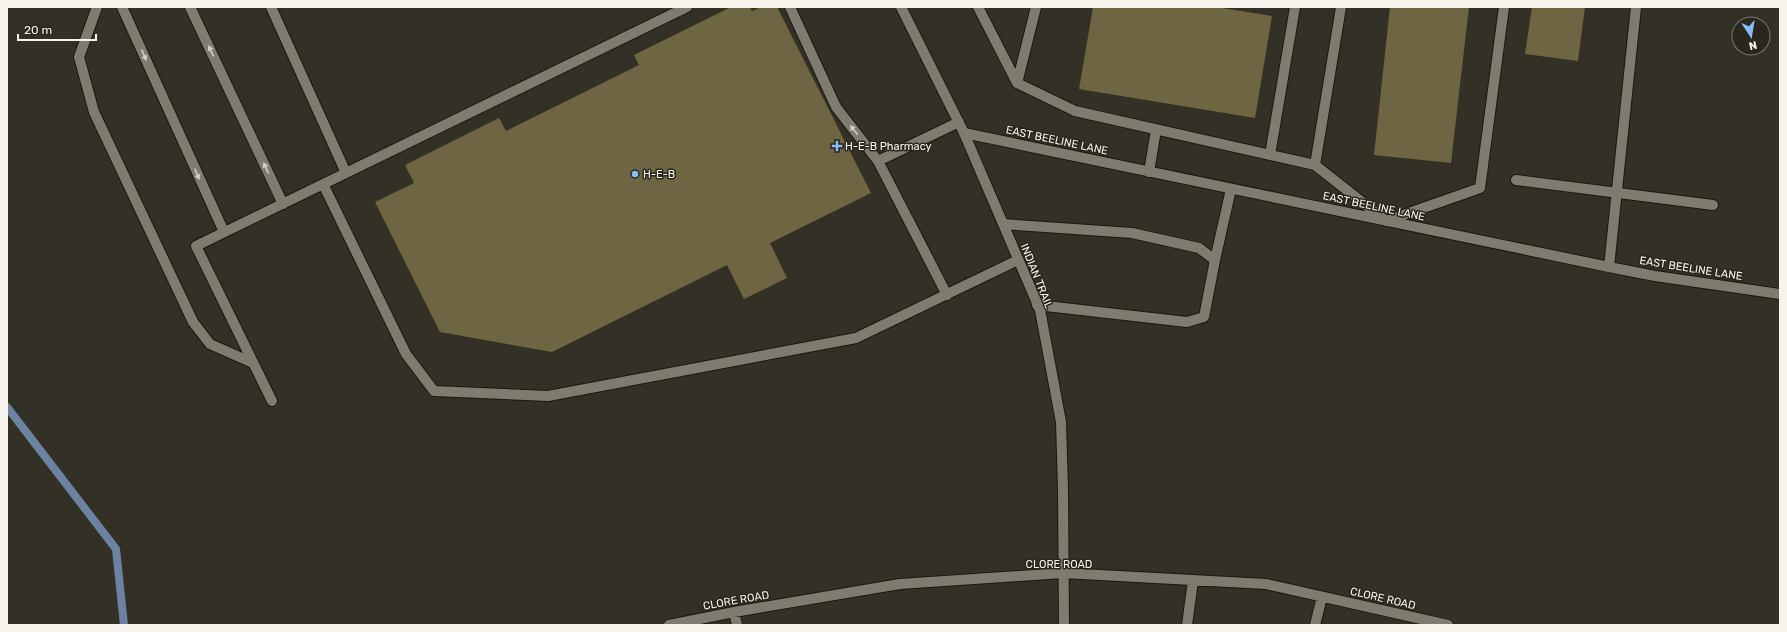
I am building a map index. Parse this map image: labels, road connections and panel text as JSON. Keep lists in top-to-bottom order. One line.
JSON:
{"streets":{"street":["EAST BEELINE LANE","INDIAN TRAIL","CLORE ROAD"]},"crossings":[["EAST BEELINE LANE","INDIAN TRAIL"],["INDIAN TRAIL","CLORE ROAD"]],"places":{"health":["H-E-B Pharmacy"],"other":["H-E-B"]},"scale_bar":"20 m","north":"bottom"}
